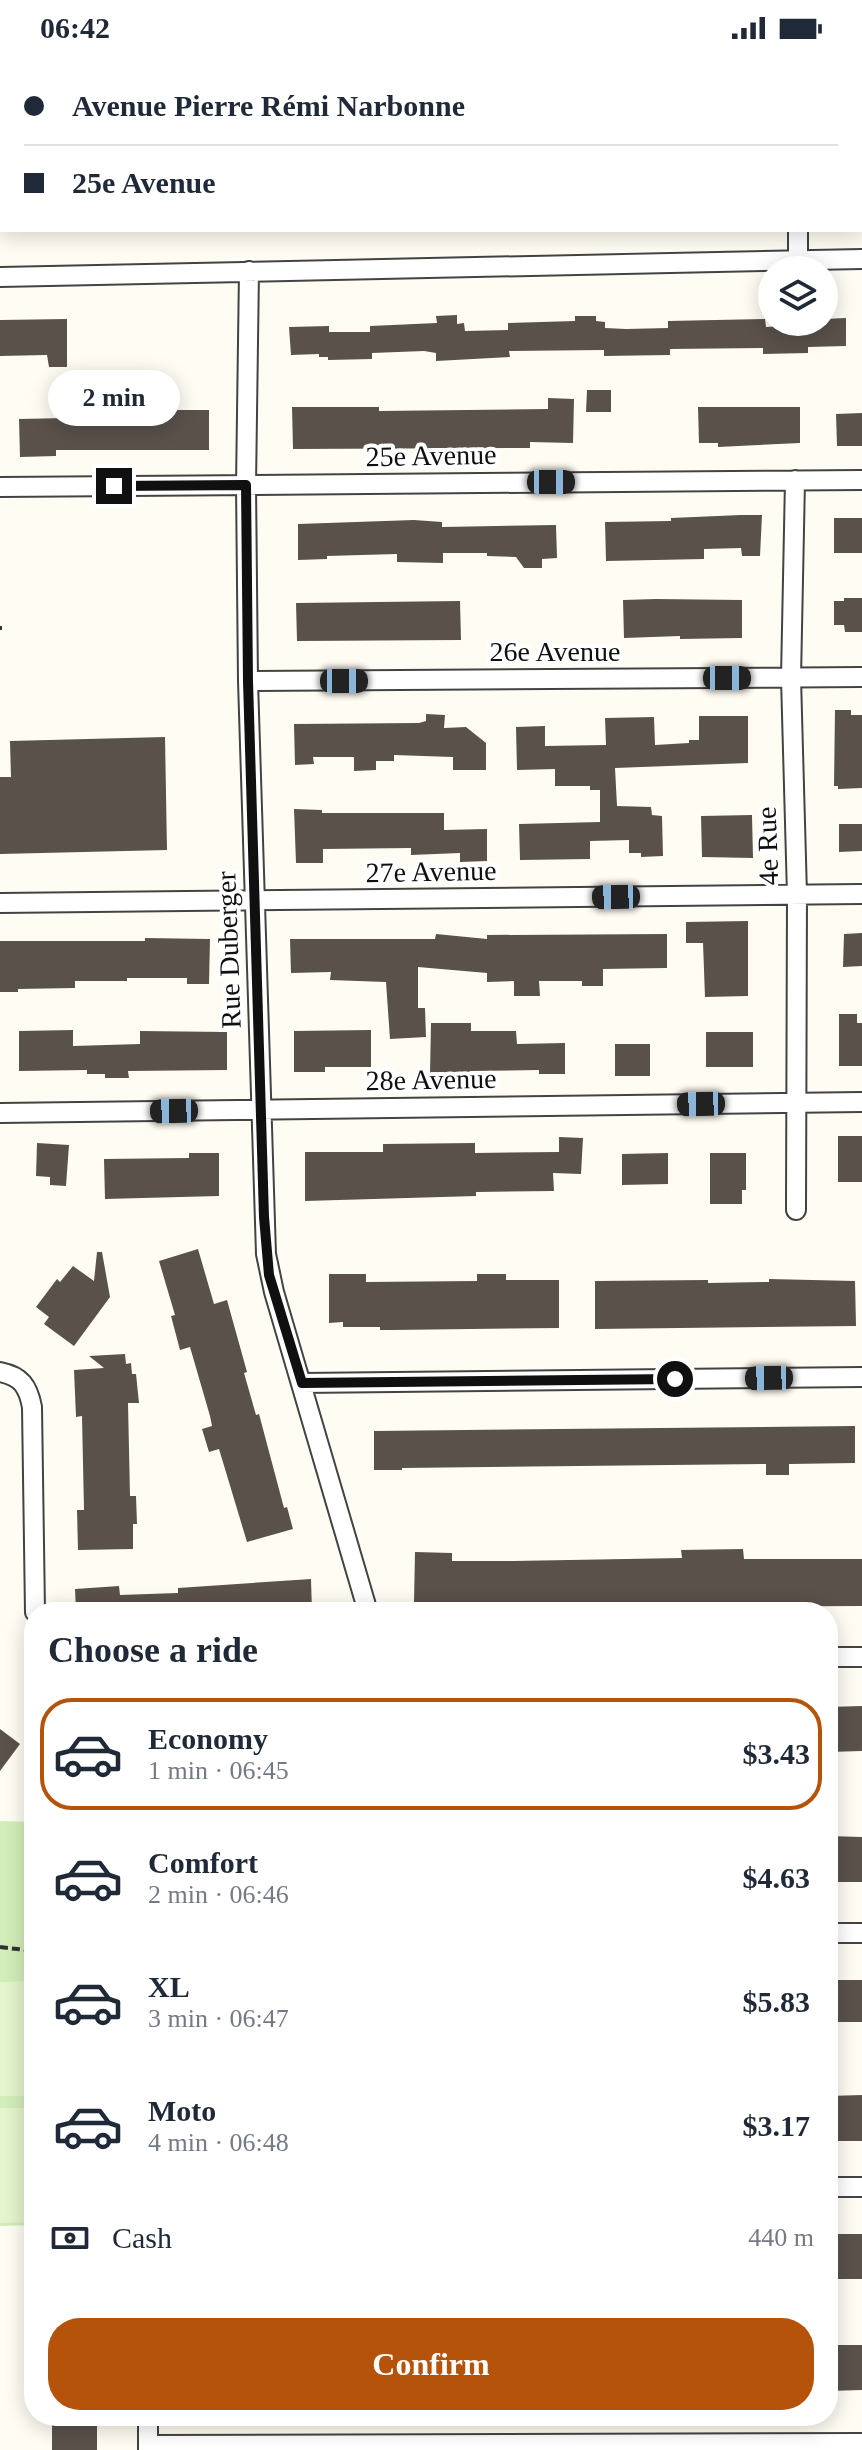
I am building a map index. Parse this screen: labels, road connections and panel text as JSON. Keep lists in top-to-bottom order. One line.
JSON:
{"streets":{"street":["25e Avenue","26e Avenue","4e Rue","27e Avenue","Rue Duberger","28e Avenue"]},"crossings":[["25e Avenue","4e Rue"],["25e Avenue","Rue Duberger"],["26e Avenue","4e Rue"],["26e Avenue","Rue Duberger"],["4e Rue","27e Avenue"],["4e Rue","28e Avenue"],["27e Avenue","Rue Duberger"],["Rue Duberger","28e Avenue"]],"page":{"status":"06:42","banner":["Avenue Pierre Rémi Narbonne","25e Avenue"],"bubble":"2 min","heading":"Choose a ride","list":[{"name":"Economy","note":"1 min · 06:45","value":"$3.43"},{"name":"Comfort","note":"2 min · 06:46","value":"$4.63"},{"name":"XL","note":"3 min · 06:47","value":"$5.83"},{"name":"Moto","note":"4 min · 06:48","value":"$3.17"}],"pay":["Cash","440 m"],"buttons":"Confirm"}}
